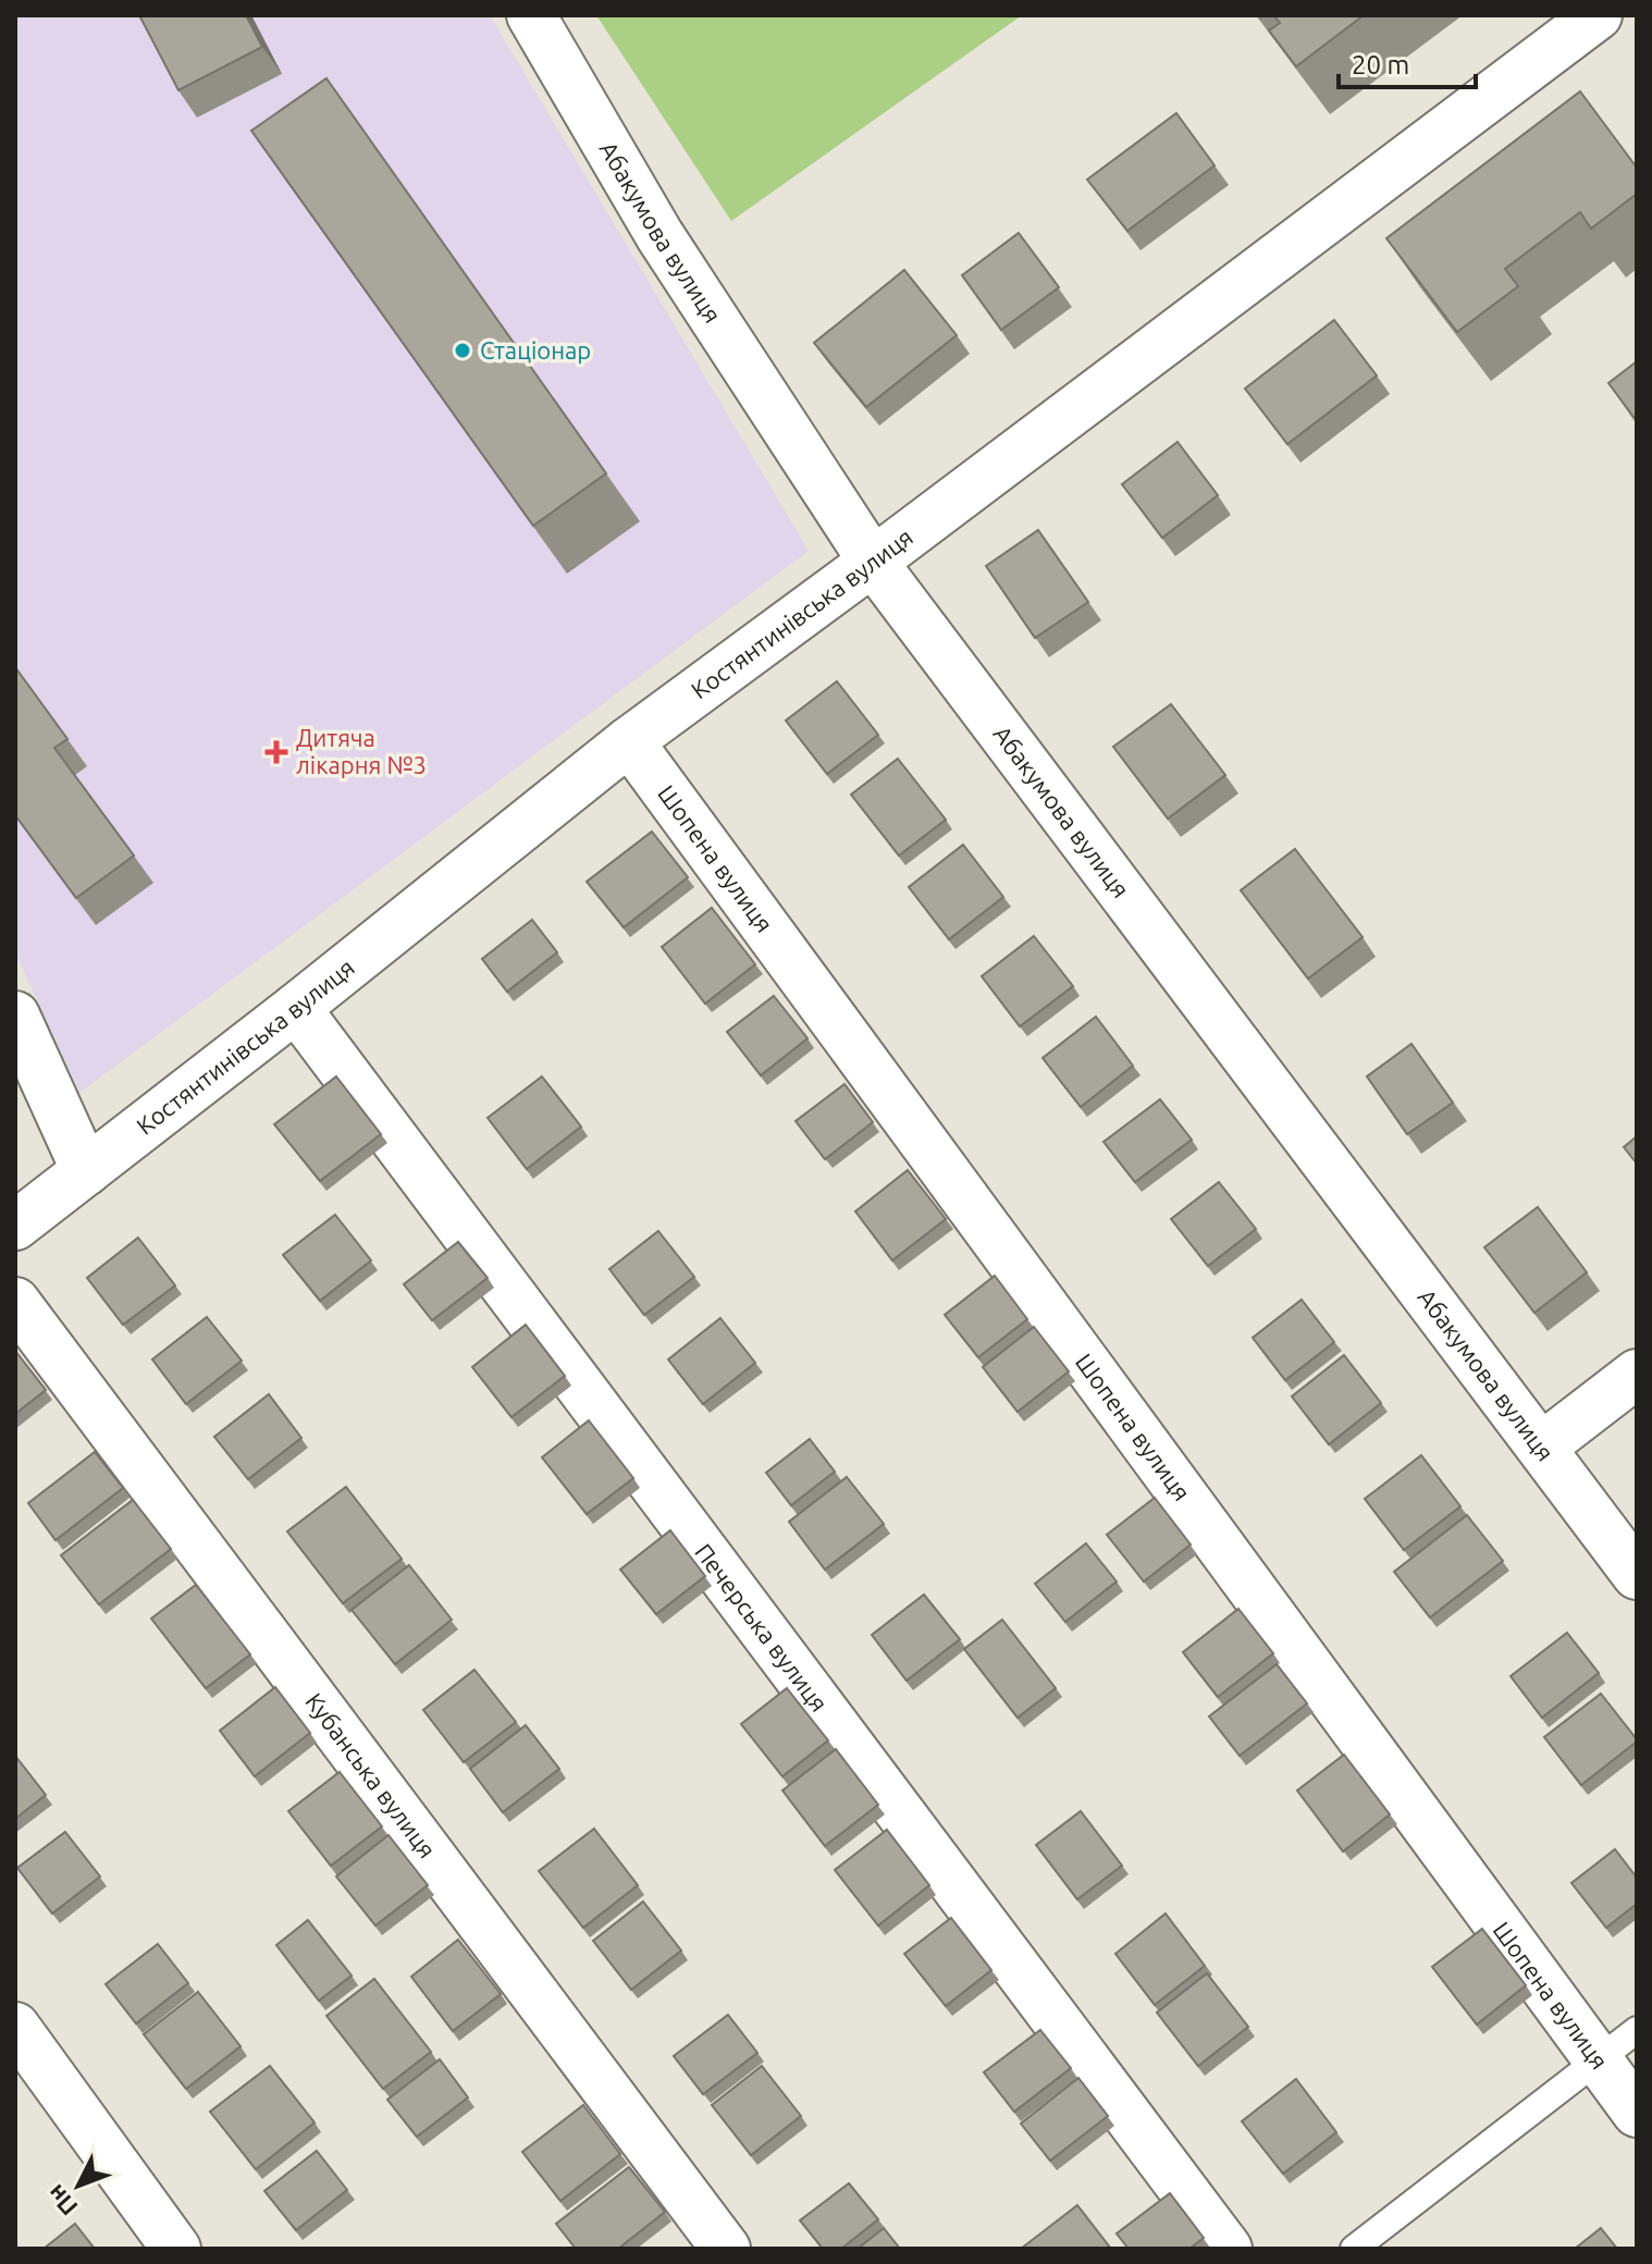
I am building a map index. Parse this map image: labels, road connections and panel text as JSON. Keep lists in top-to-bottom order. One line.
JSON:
{"streets":{"street":["Абакумова вулиця","Костянтинівська вулиця","Шопена вулиця","Печерська вулиця","Кубанська вулиця"]},"crossings":[["Абакумова вулиця","Костянтинівська вулиця"],["Костянтинівська вулиця","Шопена вулиця"],["Костянтинівська вулиця","Печерська вулиця"]],"places":{"other":["Стаціонар"],"health":["Дитяча лікарня №3"]},"scale_bar":"20 m","north":"bottom left"}
